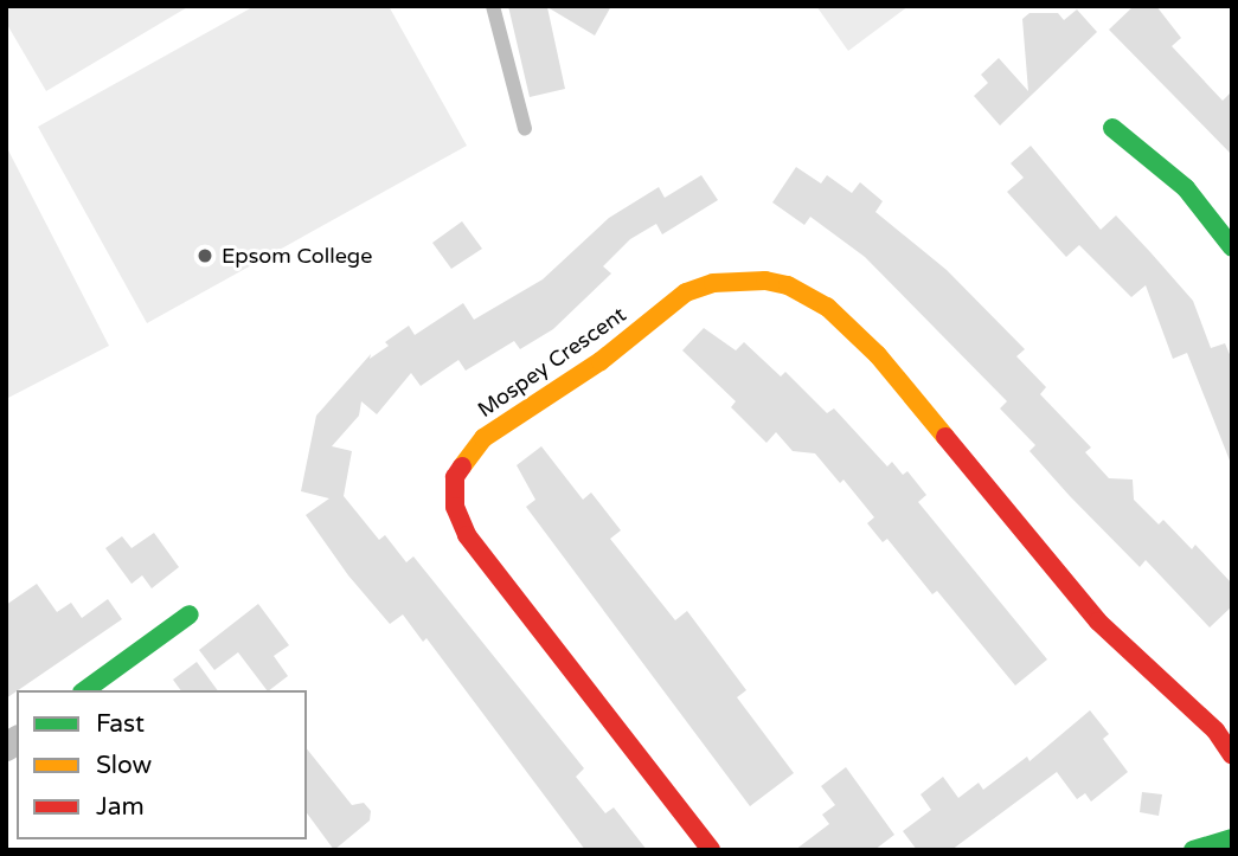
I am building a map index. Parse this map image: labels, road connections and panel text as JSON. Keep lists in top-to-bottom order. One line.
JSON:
{"streets":{"street":["Mospey Crescent"]},"places":["Epsom College"],"legend":["Fast","Slow","Jam"]}
